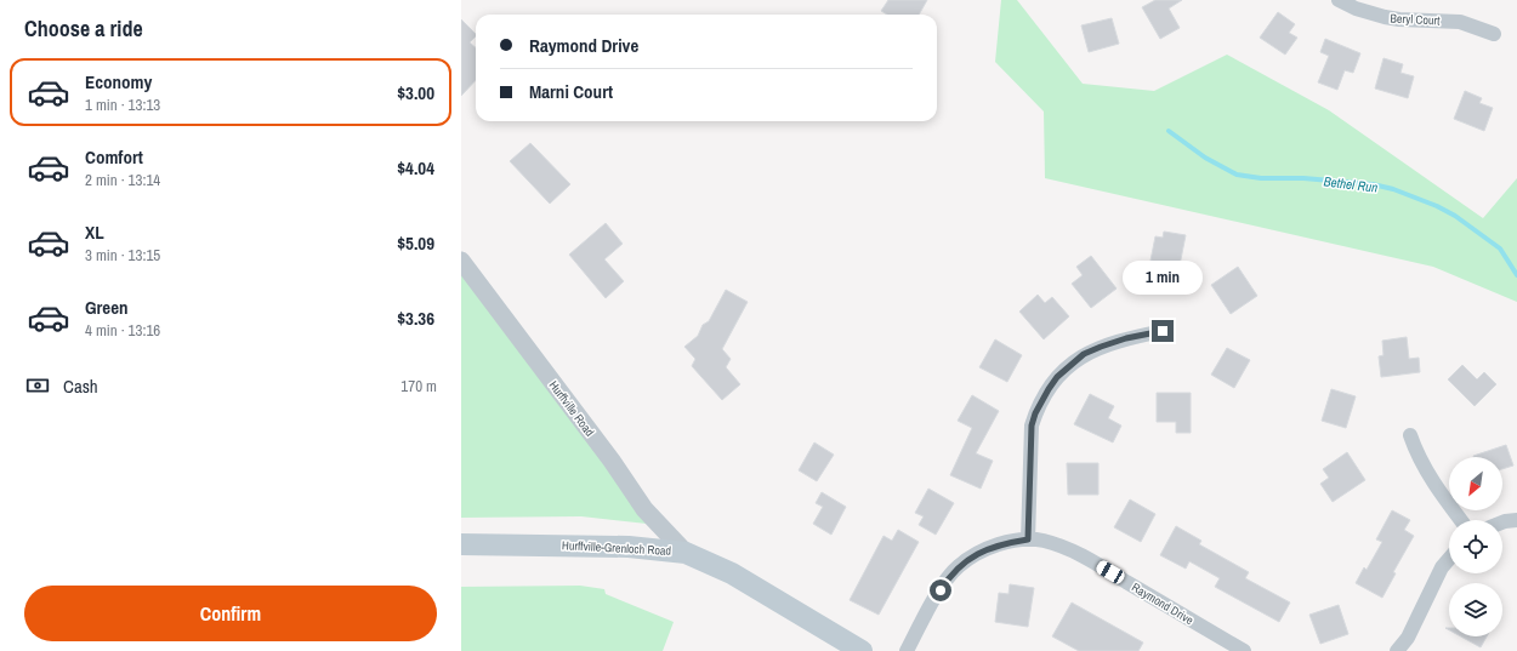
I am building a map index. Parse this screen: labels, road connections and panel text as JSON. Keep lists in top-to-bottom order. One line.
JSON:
{"streets":{"main road":["Hurffville-Grenloch Road"],"street":["Beryl Court","Hurffville Road","Raymond Drive"]},"crossings":[["Hurffville Road","Hurffville-Grenloch Road"]],"water":["Bethel Run"],"north":"bottom left","page":{"heading":"Choose a ride","banner":["Raymond Drive","Marni Court"],"list":[{"name":"Economy","note":"1 min · 13:13","value":"$3.00"},{"name":"Comfort","note":"2 min · 13:14","value":"$4.04"},{"name":"XL","note":"3 min · 13:15","value":"$5.09"},{"name":"Green","note":"4 min · 13:16","value":"$3.36"}],"bubble":"1 min","pay":["Cash","170 m"],"buttons":"Confirm"}}
